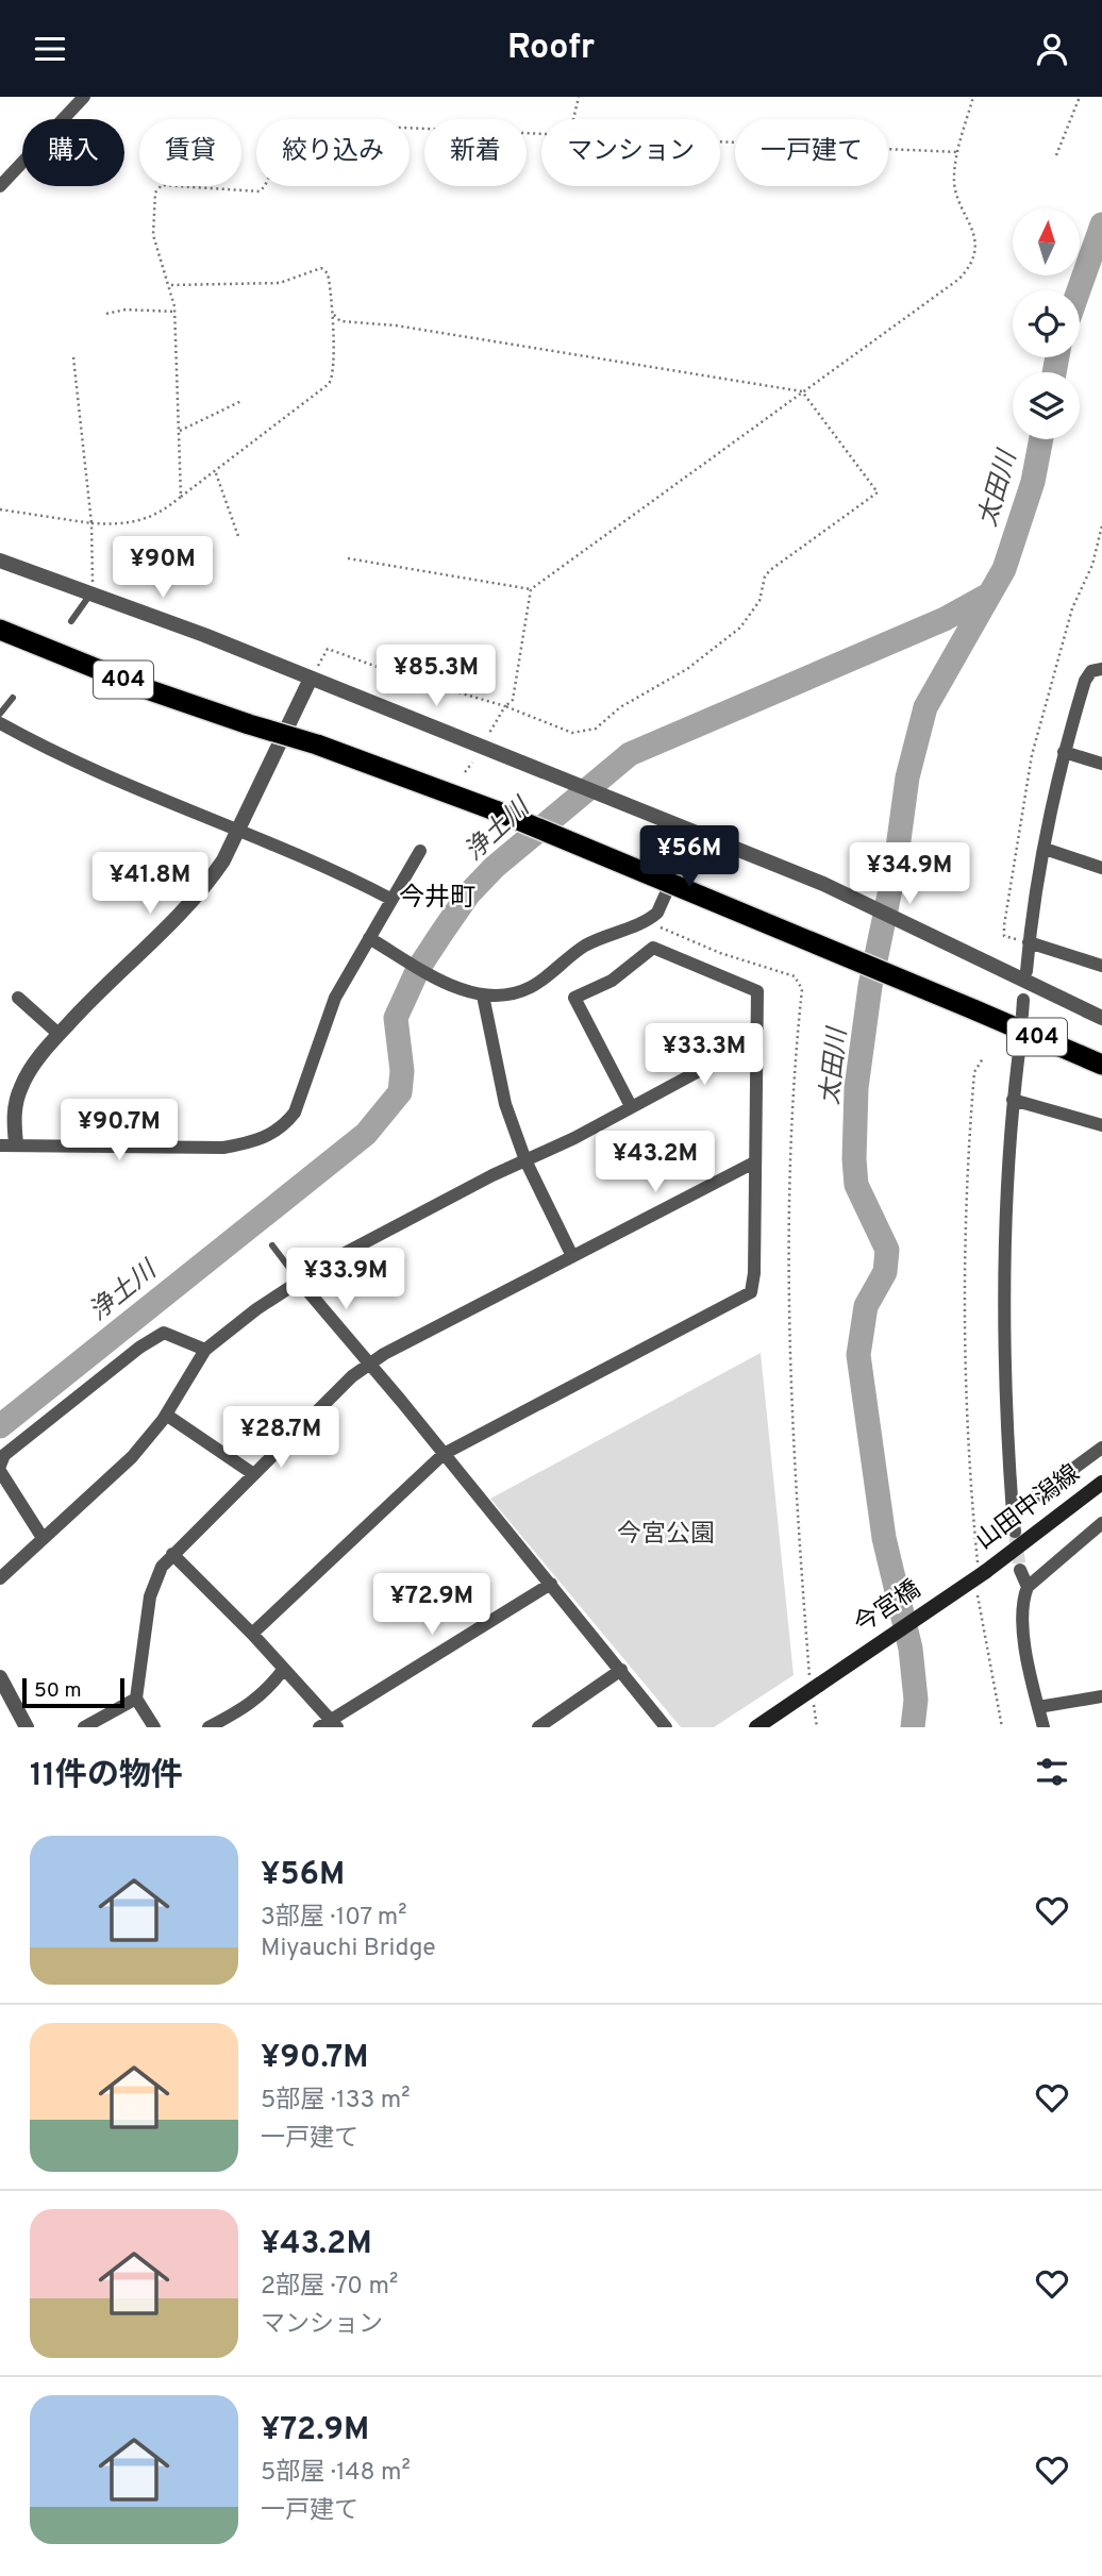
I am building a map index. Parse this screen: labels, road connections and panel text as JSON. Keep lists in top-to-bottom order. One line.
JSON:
{"streets":{"highway":["404"],"main road":["山田中潟線","今宮橋"]},"crossings":[["山田中潟線","今宮橋"]],"districts":["今井町"],"water":["太田川","浄土川"],"parks":["今宮公園"],"scale_bar":"50 m","north":"top","page":{"header":"Roofr","chip":["購入","賃貸","絞り込み","新着","マンション","一戸建て"],"price":["¥90M","¥85.3M","¥56M","¥34.9M","¥41.8M","¥33.3M","¥90.7M","¥43.2M","¥33.9M","¥28.7M","¥72.9M"],"scale":"50 m","heading":"11件の物件","list":[{"name":"¥56M","note":"3部屋 · 107 m² · Miyauchi Bridge"},{"name":"¥90.7M","note":"5部屋 · 133 m² · 一戸建て"},{"name":"¥43.2M","note":"2部屋 · 70 m² · マンション"},{"name":"¥72.9M","note":"5部屋 · 148 m² · 一戸建て"}]}}
